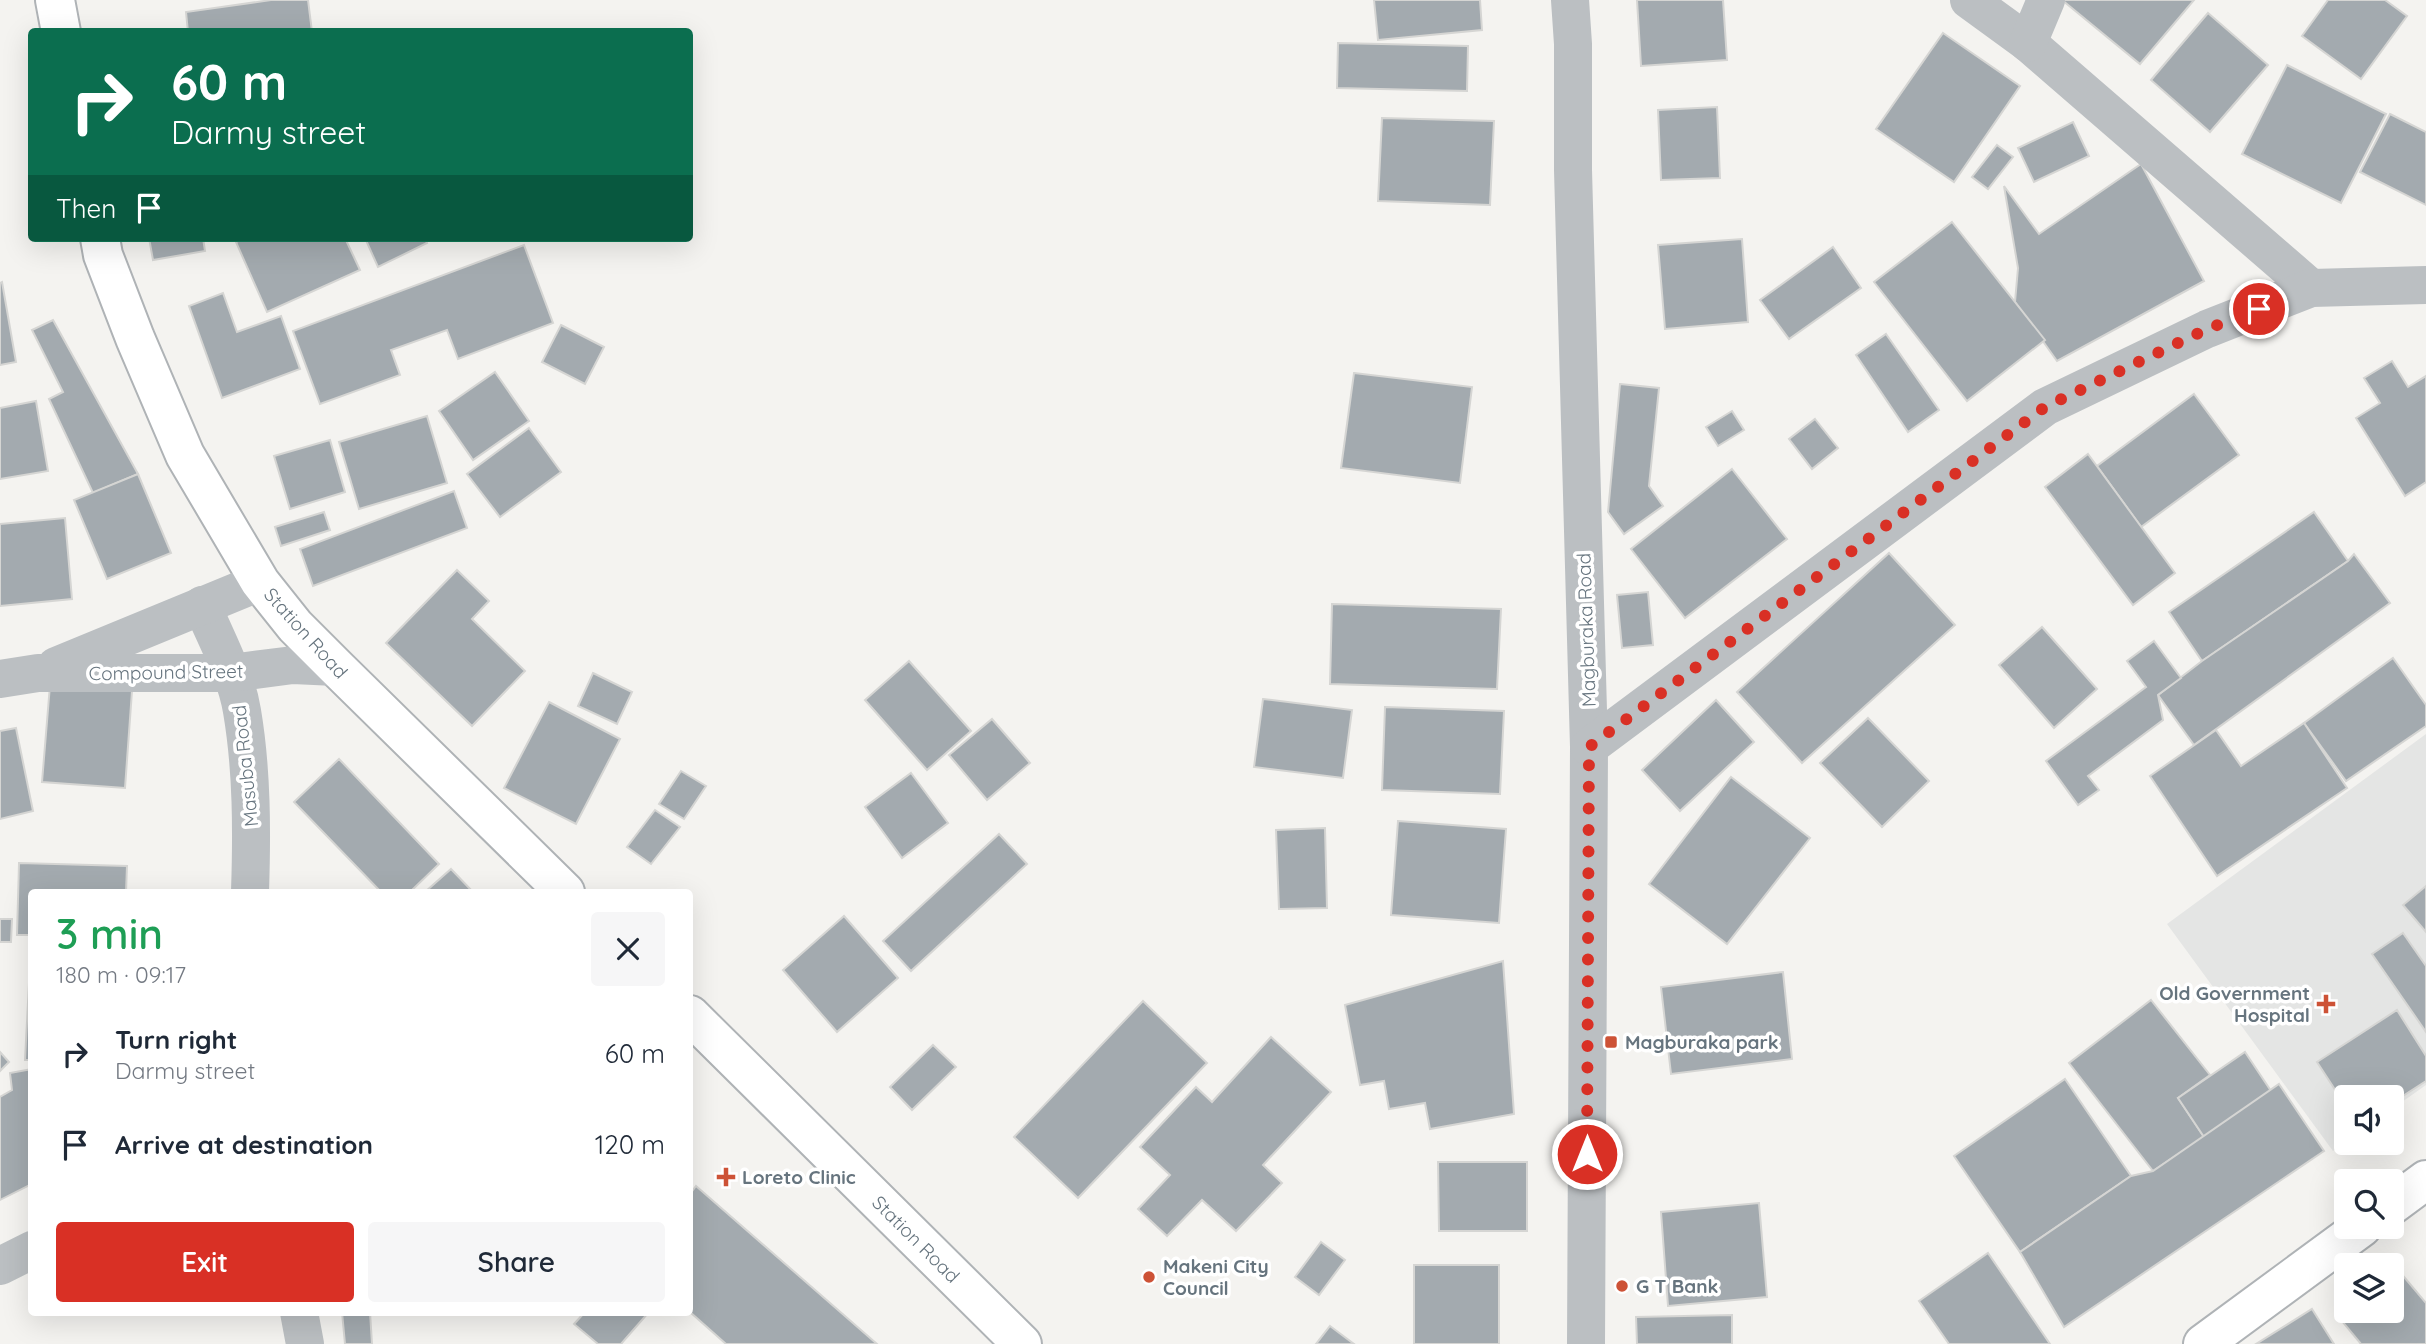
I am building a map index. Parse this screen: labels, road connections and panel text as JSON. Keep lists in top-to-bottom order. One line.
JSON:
{"streets":{"main road":["Station Road"],"street":["Magburaka Road","Compound Street","Masuba Road"]},"crossings":[["Station Road","Compound Street"],["Compound Street","Masuba Road"]],"places":{"health":["Old Government Hospital","Loreto Clinic"],"transit":["Magburaka park"],"other":["Makeni City Council","G T Bank"]},"page":{"turn":["60 m","Darmy street"],"then":"Then","heading":["3 min","180 m · 09:17"],"list":[{"name":"Turn right","note":"Darmy street","value":"60 m"},{"name":"Arrive at destination","value":"120 m"}],"buttons":["Exit","Share"]}}
